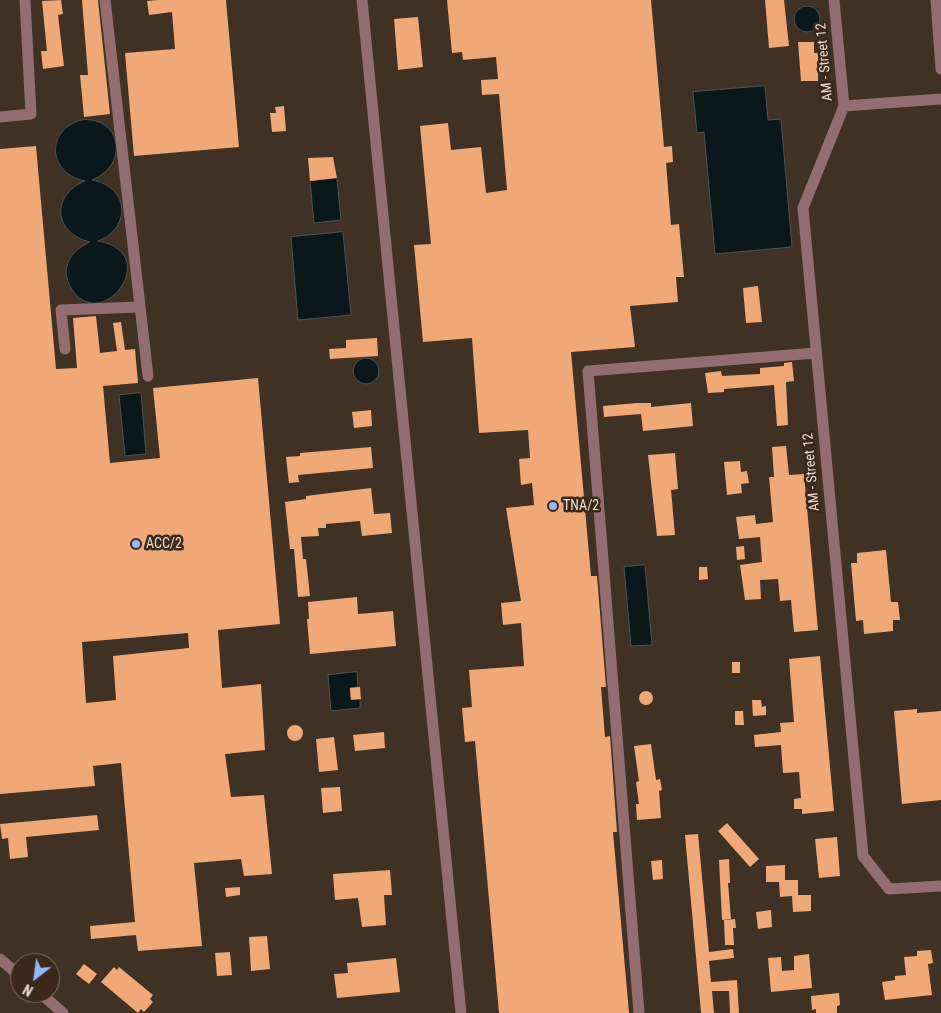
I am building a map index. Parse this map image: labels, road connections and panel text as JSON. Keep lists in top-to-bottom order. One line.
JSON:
{"streets":{"lane":["AM - Street 12"]},"places":["TNA/2","ACC/2"],"north":"bottom left"}
